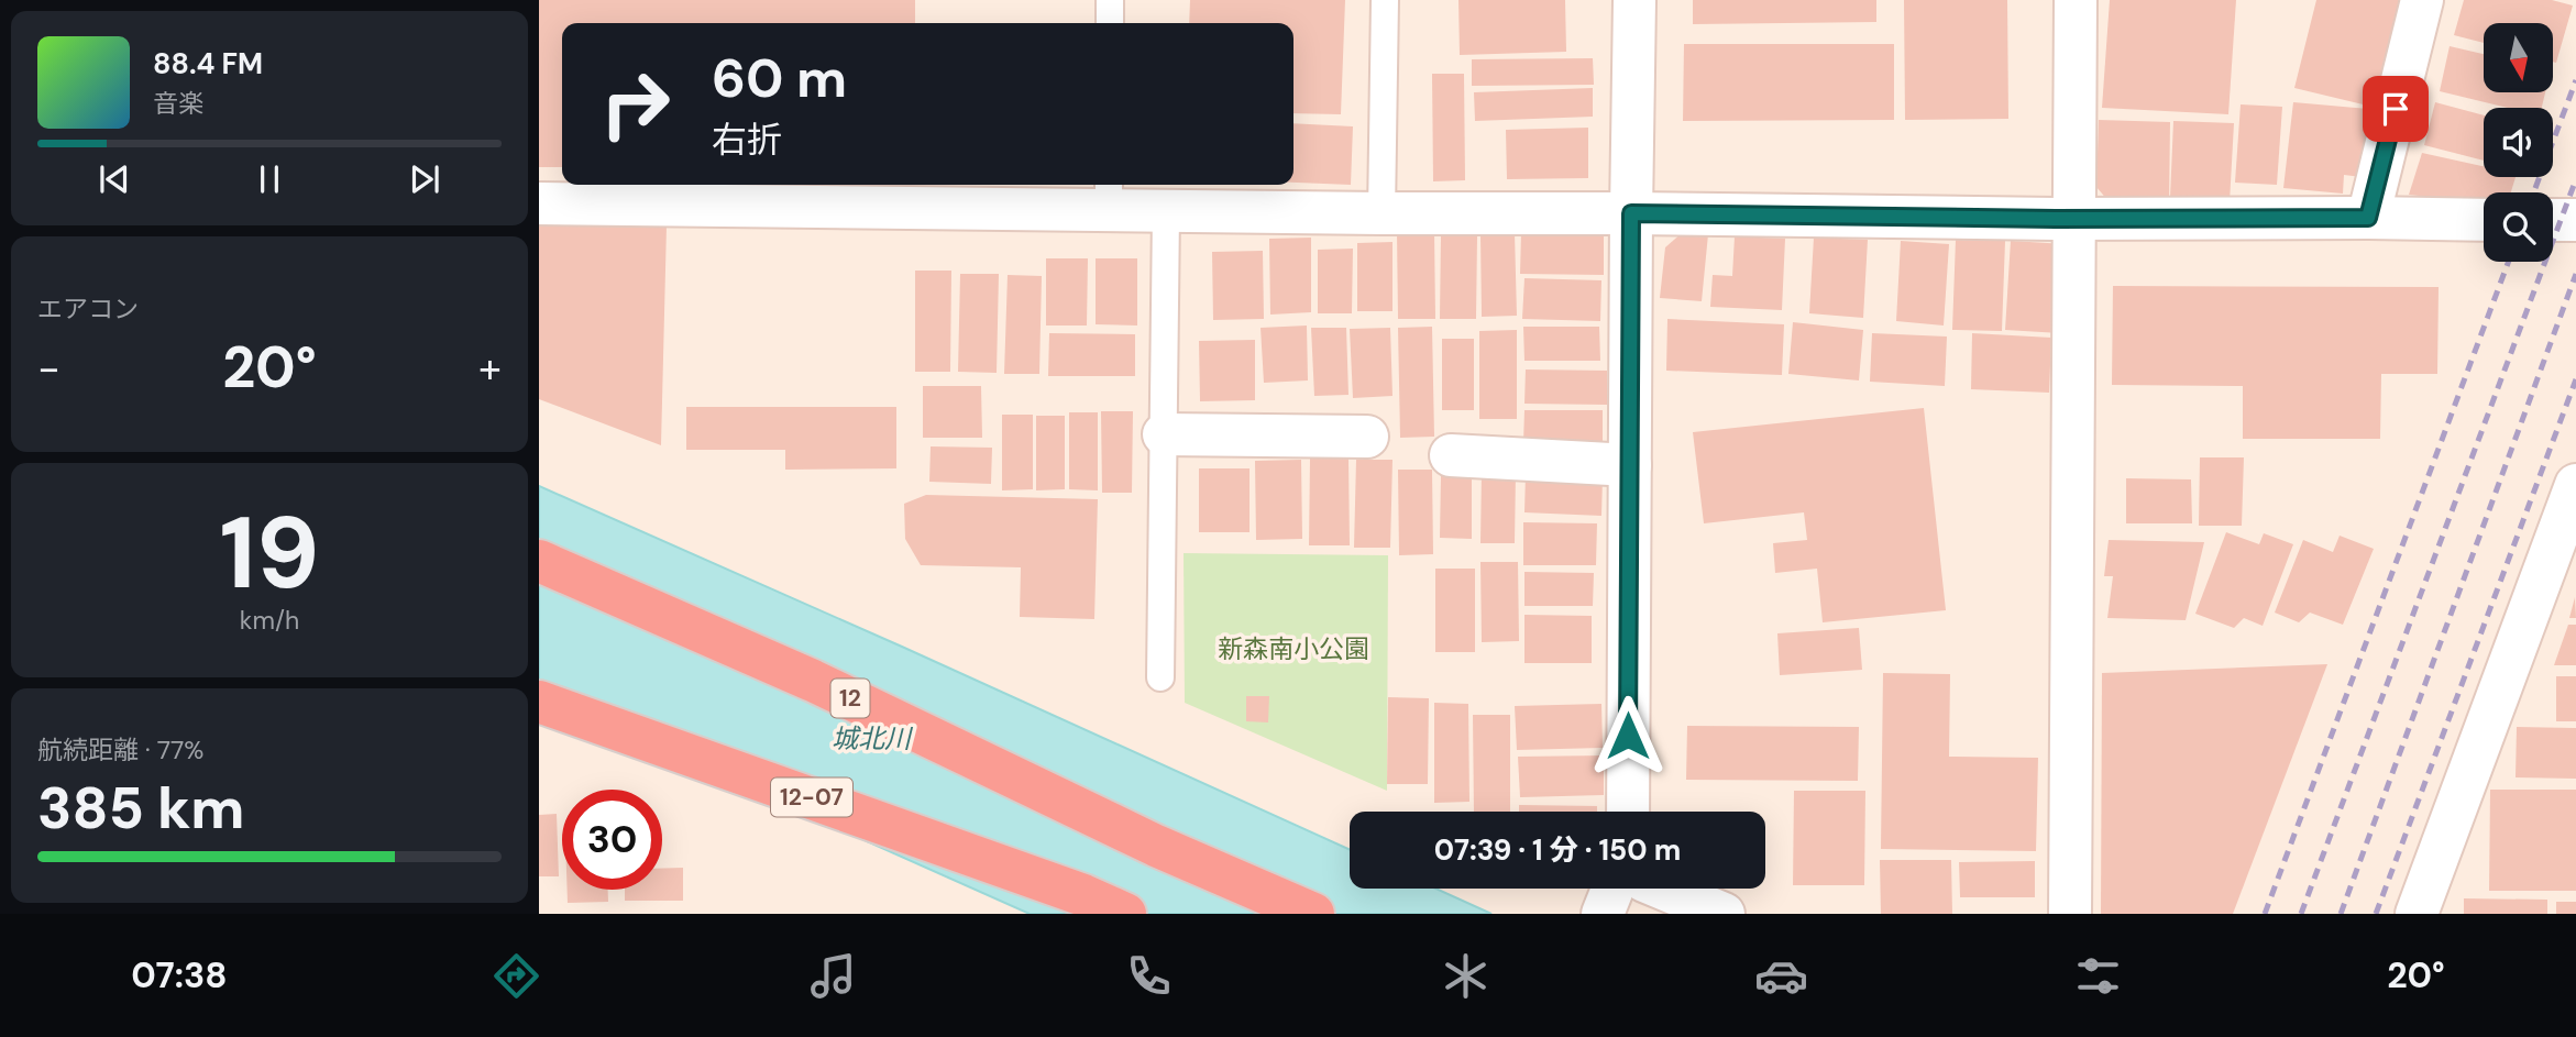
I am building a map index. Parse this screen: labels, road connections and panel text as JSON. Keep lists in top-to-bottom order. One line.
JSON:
{"streets":{"highway":["12","12-07"]},"water":["城北川"],"parks":["新森南小公園"],"north":"bottom","page":{"turn":["60 m","右折"],"song":["88.4 FM","音楽"],"tile":["エアコン",["19","km/h"],["航続距離 · 77%","385 km"]],"heat":["−","20°","+"],"limit":"30","trip":"07:39 · 1 分 · 150 m","tabs":["07:38","20°"]}}
